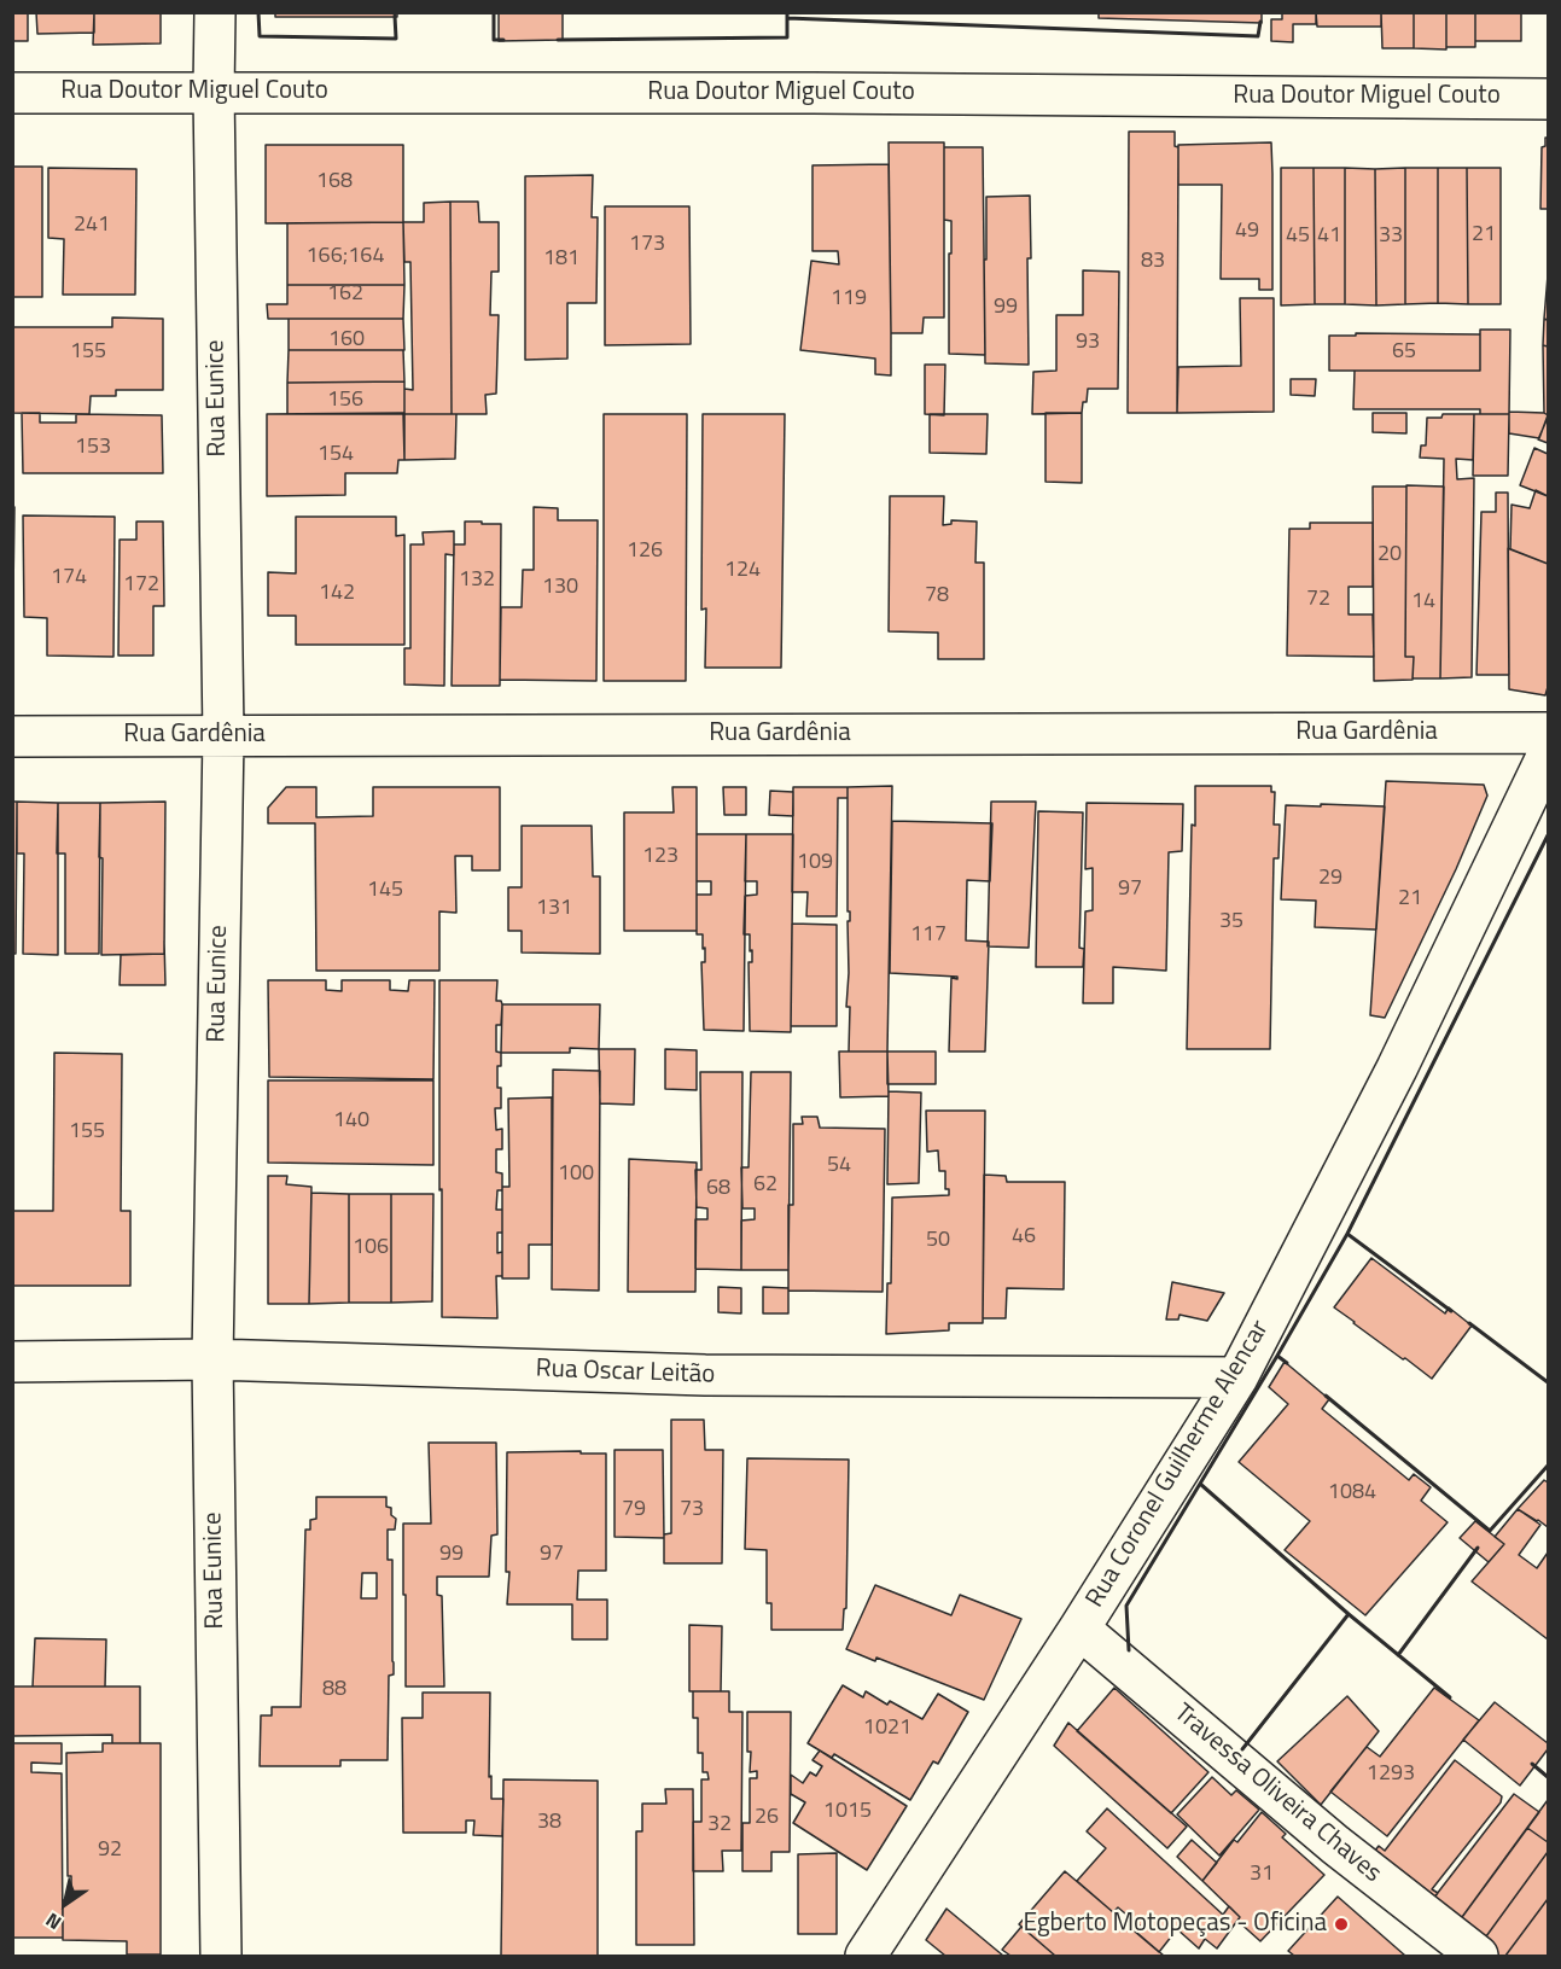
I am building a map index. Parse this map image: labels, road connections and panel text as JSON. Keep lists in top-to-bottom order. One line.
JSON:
{"streets":{"street":["Rua Doutor Miguel Couto","Rua Eunice","Rua Gardênia","Rua Oscar Leitão","Rua Coronel Guilherme Alencar","Travessa Oliveira Chaves"]},"crossings":[["Rua Doutor Miguel Couto","Rua Eunice"],["Rua Eunice","Rua Gardênia"],["Rua Eunice","Rua Oscar Leitão"],["Rua Oscar Leitão","Rua Coronel Guilherme Alencar"],["Rua Coronel Guilherme Alencar","Travessa Oliveira Chaves"]],"places":["Egberto Motopeças - Oficina"],"house_numbers":["168","241","49","21","45","41","33","173","166;164","181","83","162","119","99","160","93","155","65","156","153","154","126","20","124","174","132","172","130","142","78","72","14","123","109","29","97","145","21","131","35","117","140","155","54","100","62","68","46","50","106","1084","79","73","99","97","88","1021","1293","1015","26","38","32","92","31"],"north":"bottom left"}
